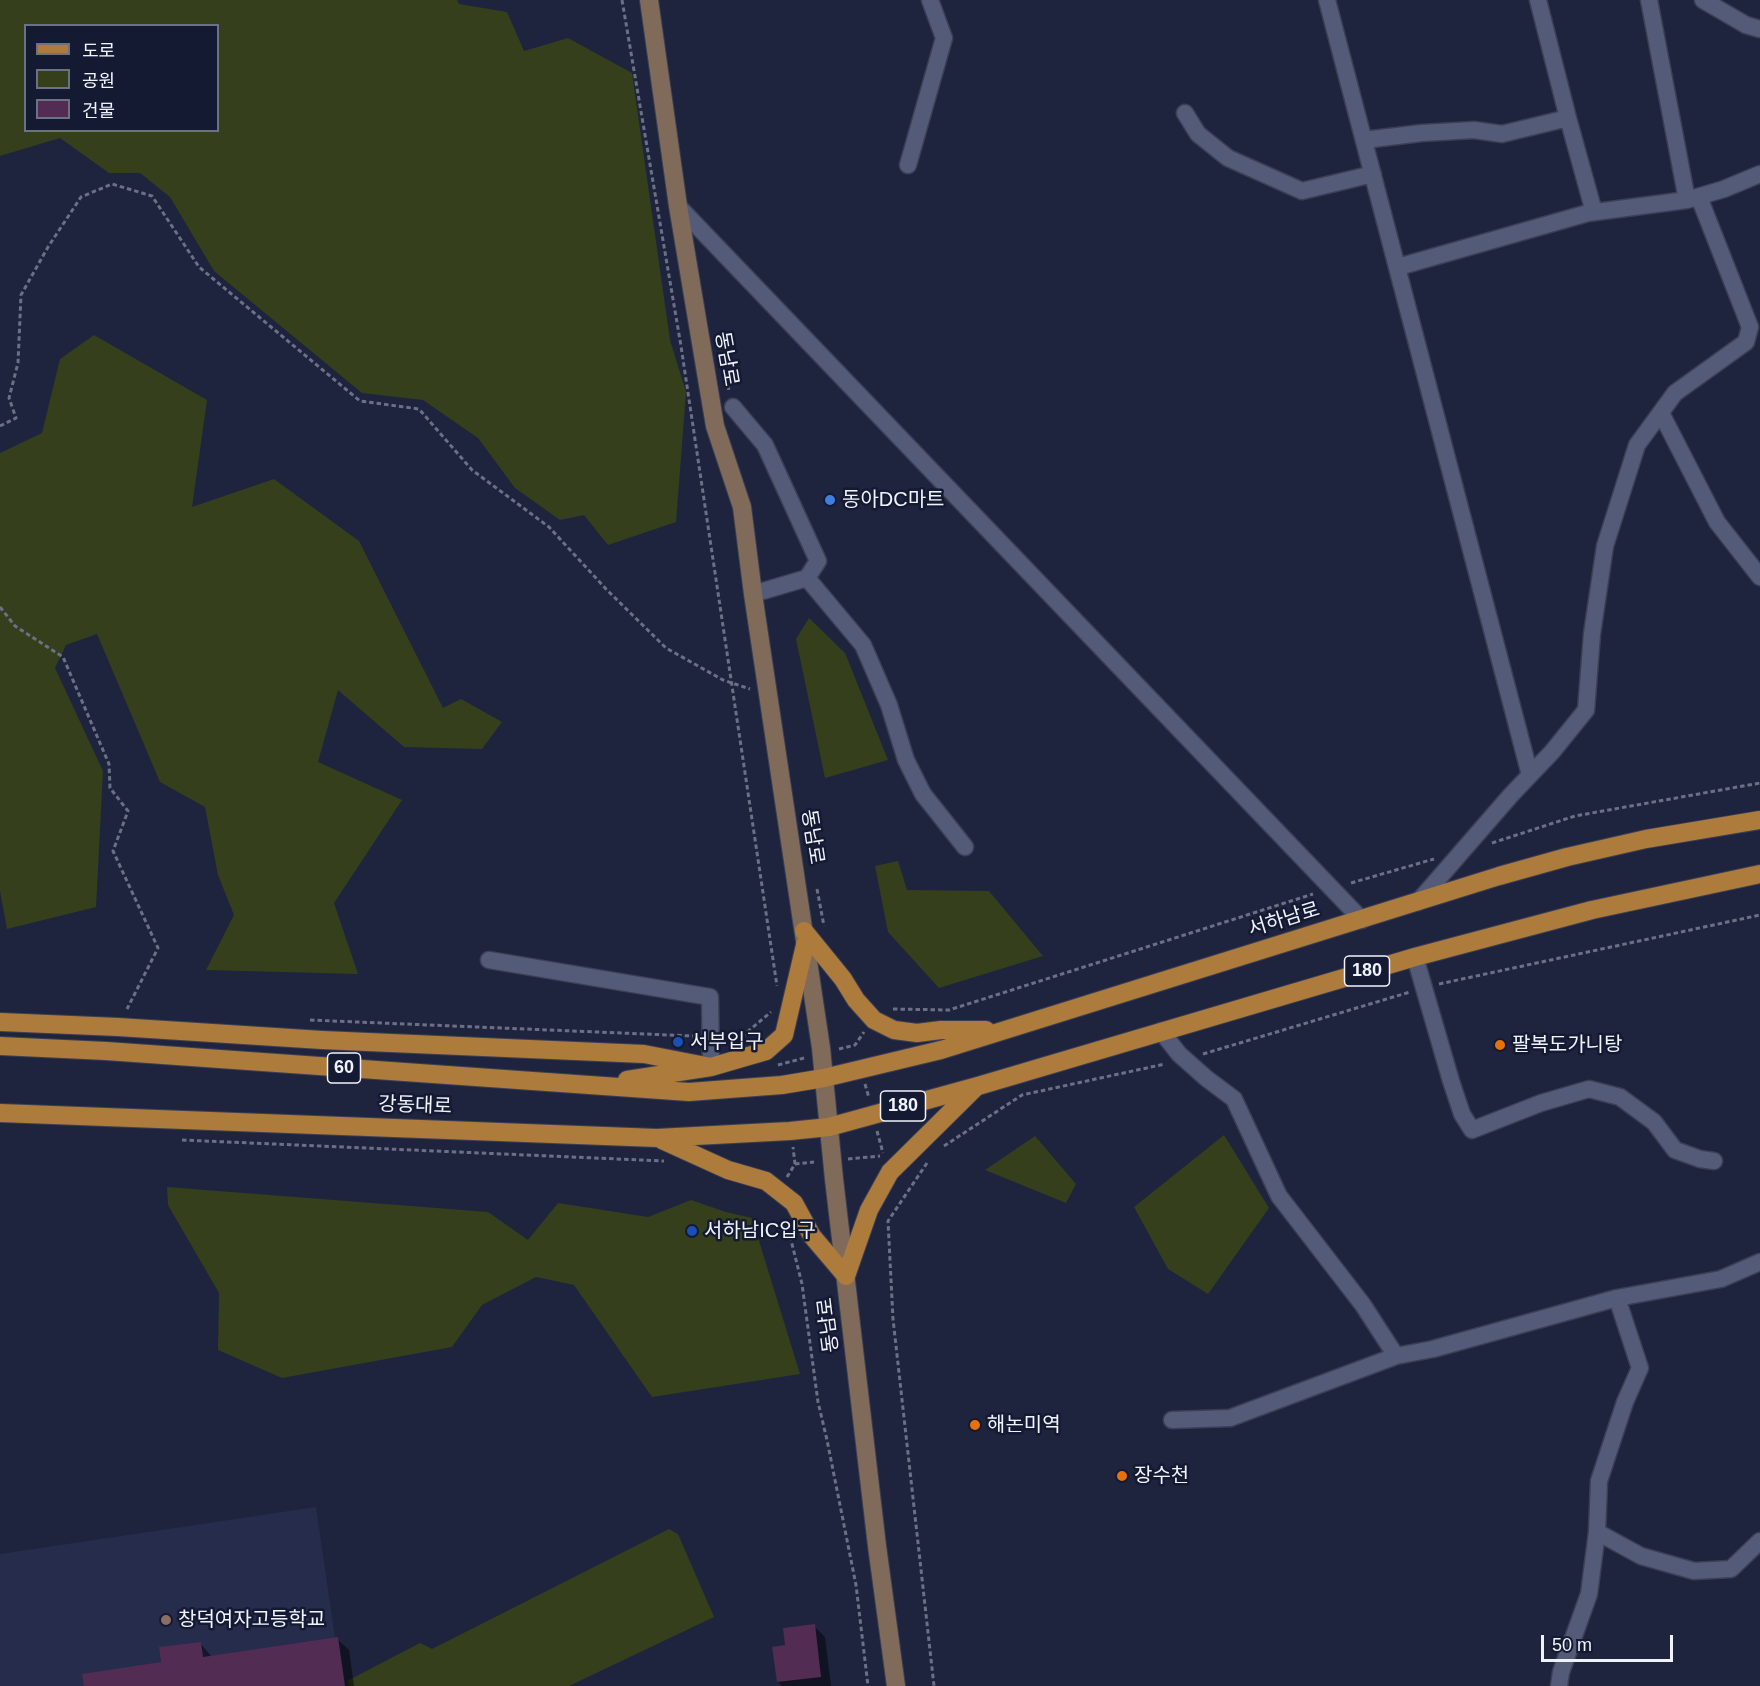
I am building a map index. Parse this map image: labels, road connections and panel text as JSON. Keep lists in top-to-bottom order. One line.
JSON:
{"streets":{"main road":["동남로","서하남로","180","60","강동대로"]},"crossings":[["동남로","서하남로"],["동남로","180"],["동남로","강동대로"],["서하남로","강동대로"],["180","강동대로"]],"places":["동아DC마트","서부입구","팔복도가니탕","서하남IC입구","해논미역","장수천","창덕여자고등학교"],"legend":["도로","공원","건물"],"scale_bar":"50 m"}
